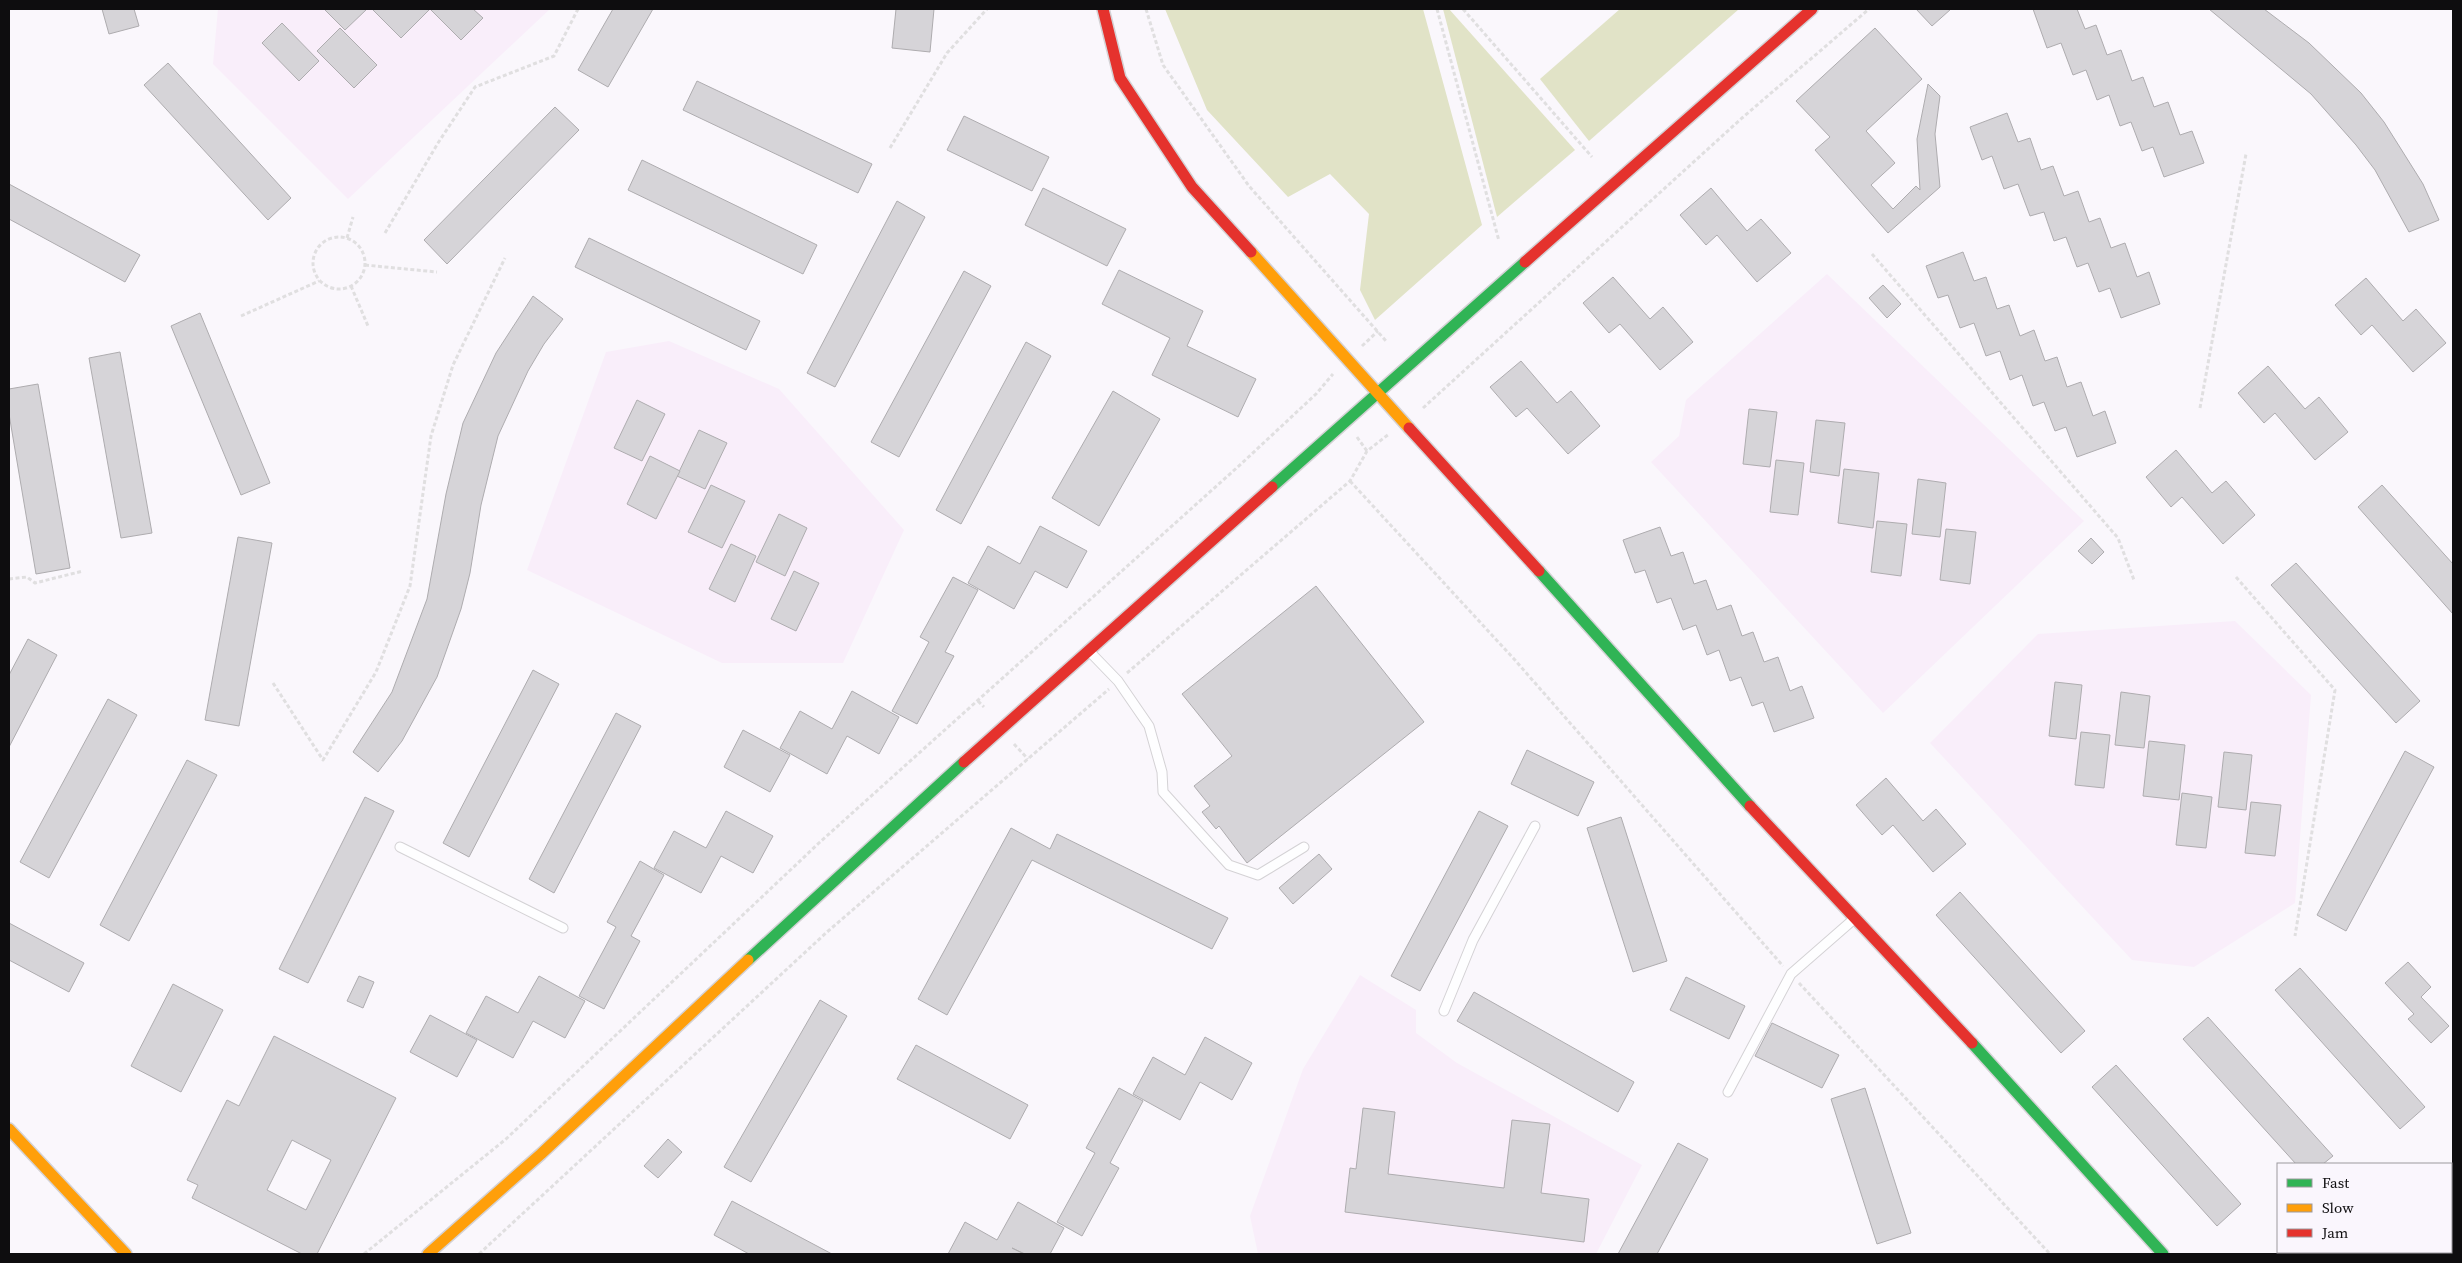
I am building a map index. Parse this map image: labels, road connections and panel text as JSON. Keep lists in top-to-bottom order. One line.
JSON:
{"legend":["Fast","Slow","Jam"]}
